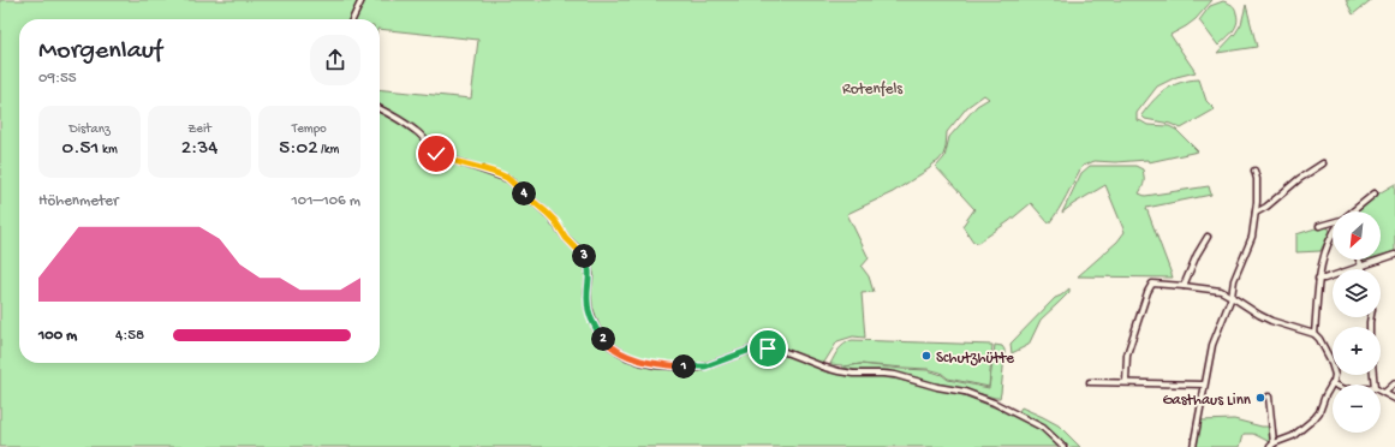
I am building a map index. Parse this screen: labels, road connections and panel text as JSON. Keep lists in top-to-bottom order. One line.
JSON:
{"parks":["Rotenfels"],"places":["Schutzhütte","Gasthaus Linn"],"north":"bottom left","page":{"heading":["Morgenlauf","09:55"],"stats":[["Distanz","0.51 km"],["Zeit","2:34"],["Tempo","5:02 /km"]],"pins":["4","3","2","1"],"chart":["Höhenmeter","101–106 m"],"map_buttons":["+","−"],"list":[{"name":"100 m","note":"4:58"}]}}
